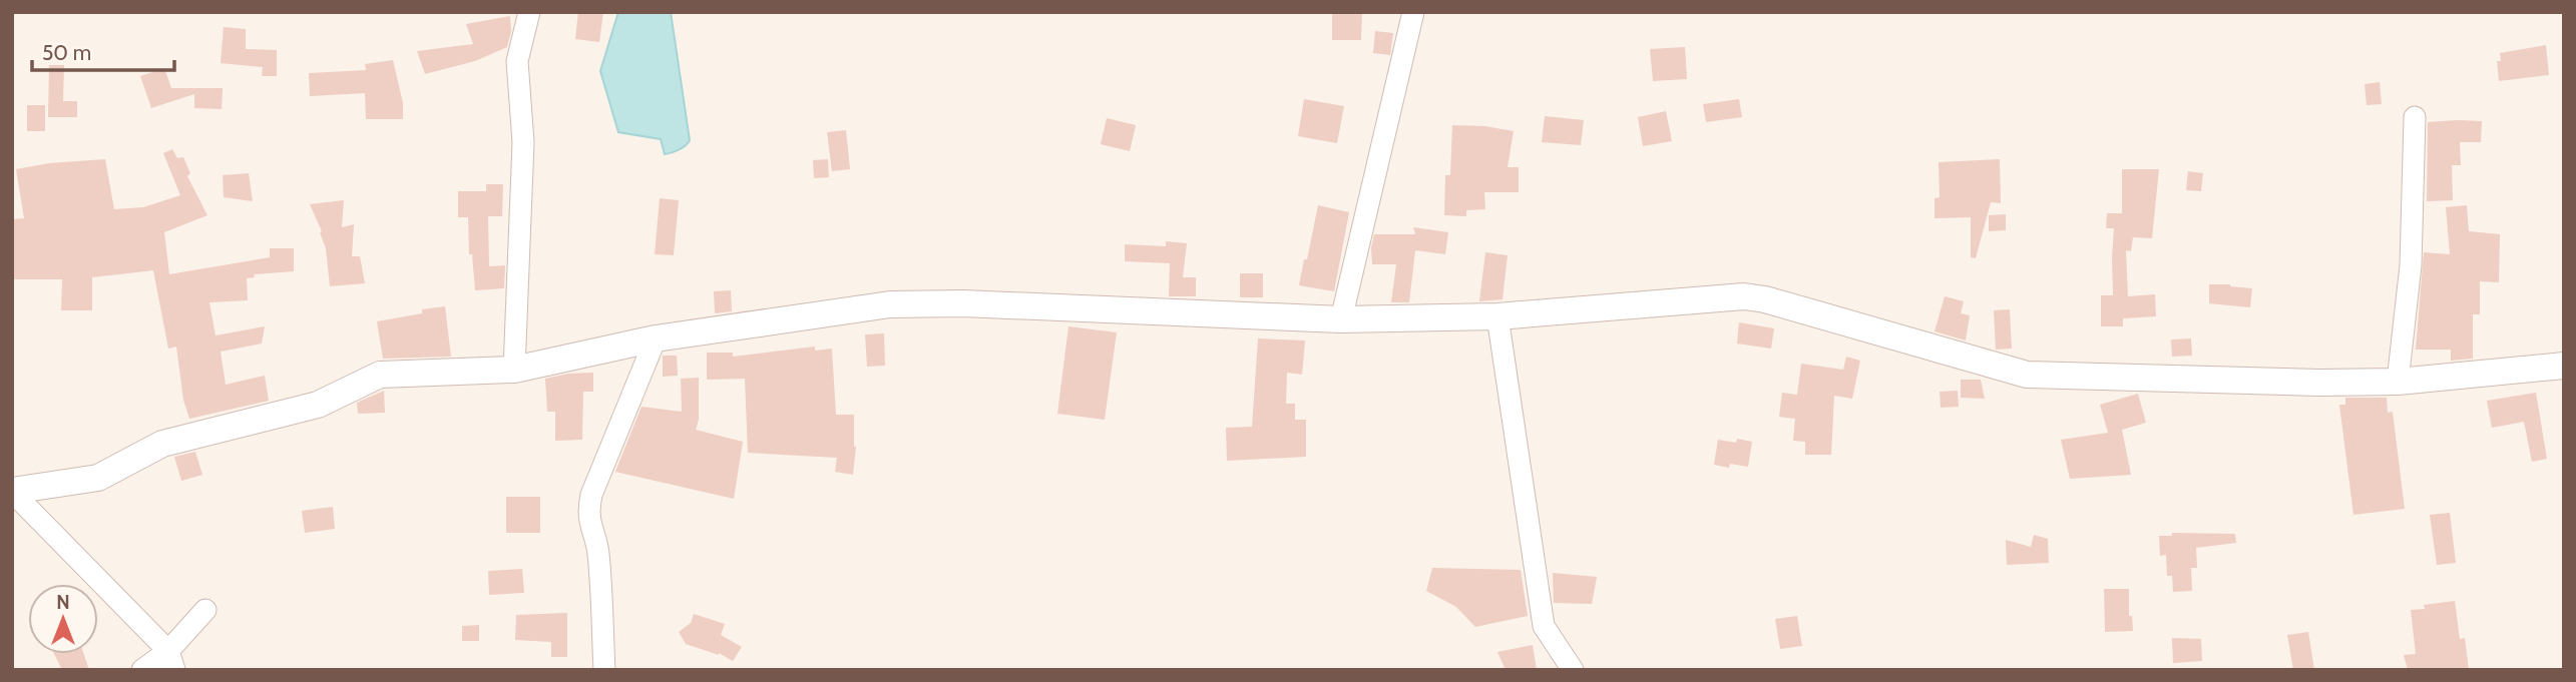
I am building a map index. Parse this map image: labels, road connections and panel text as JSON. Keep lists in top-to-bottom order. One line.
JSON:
{"scale_bar":"50 m","north":"top"}
